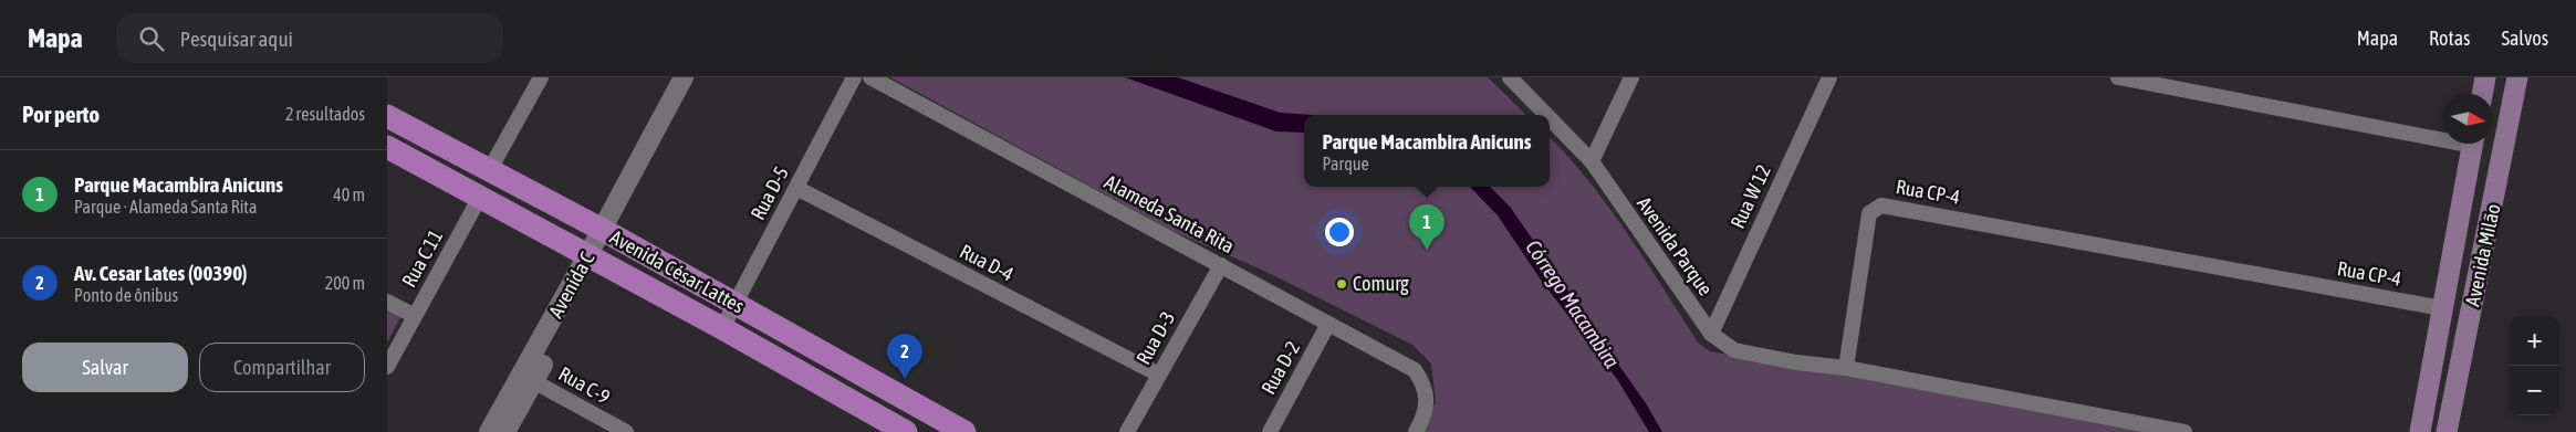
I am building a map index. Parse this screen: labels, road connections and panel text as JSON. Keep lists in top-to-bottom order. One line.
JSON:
{"streets":{"main road":["Avenida Milão","Avenida César Lattes"],"street":["Rua CP-4","Rua D-5","Rua W 12","Alameda Santa Rita","Avenida Parque","Rua C 11","Rua D-4","Avenida C","Rua D-3","Rua D-2","Rua C-9"]},"crossings":[["Rua CP-4","Avenida Parque"],["Rua CP-4","Avenida Milão"],["Rua D-5","Rua D-4"],["Rua D-5","Avenida César Lattes"],["Rua W 12","Avenida Parque"],["Alameda Santa Rita","Rua D-3"],["Alameda Santa Rita","Rua D-2"],["Rua C 11","Avenida César Lattes"],["Rua D-4","Rua D-3"],["Avenida César Lattes","Avenida C"],["Avenida C","Rua C-9"]],"water":["Córrego Macambira"],"places":["Comurg"],"north":"right","page":{"header":"Mapa","search":"Pesquisar aqui","nav":["Mapa","Rotas","Salvos"],"heading":["Por perto","2 resultados"],"popup":["Parque Macambira Anicuns","Parque"],"list":[{"mark":"1","name":"Parque Macambira Anicuns","note":"Parque · Alameda Santa Rita","value":"40 m"},{"mark":"2","name":"Av. Cesar Lates (00390)","note":"Ponto de ônibus","value":"200 m"}],"pins":["1","2"],"map_buttons":["+","−"],"buttons":["Salvar","Compartilhar"]}}
